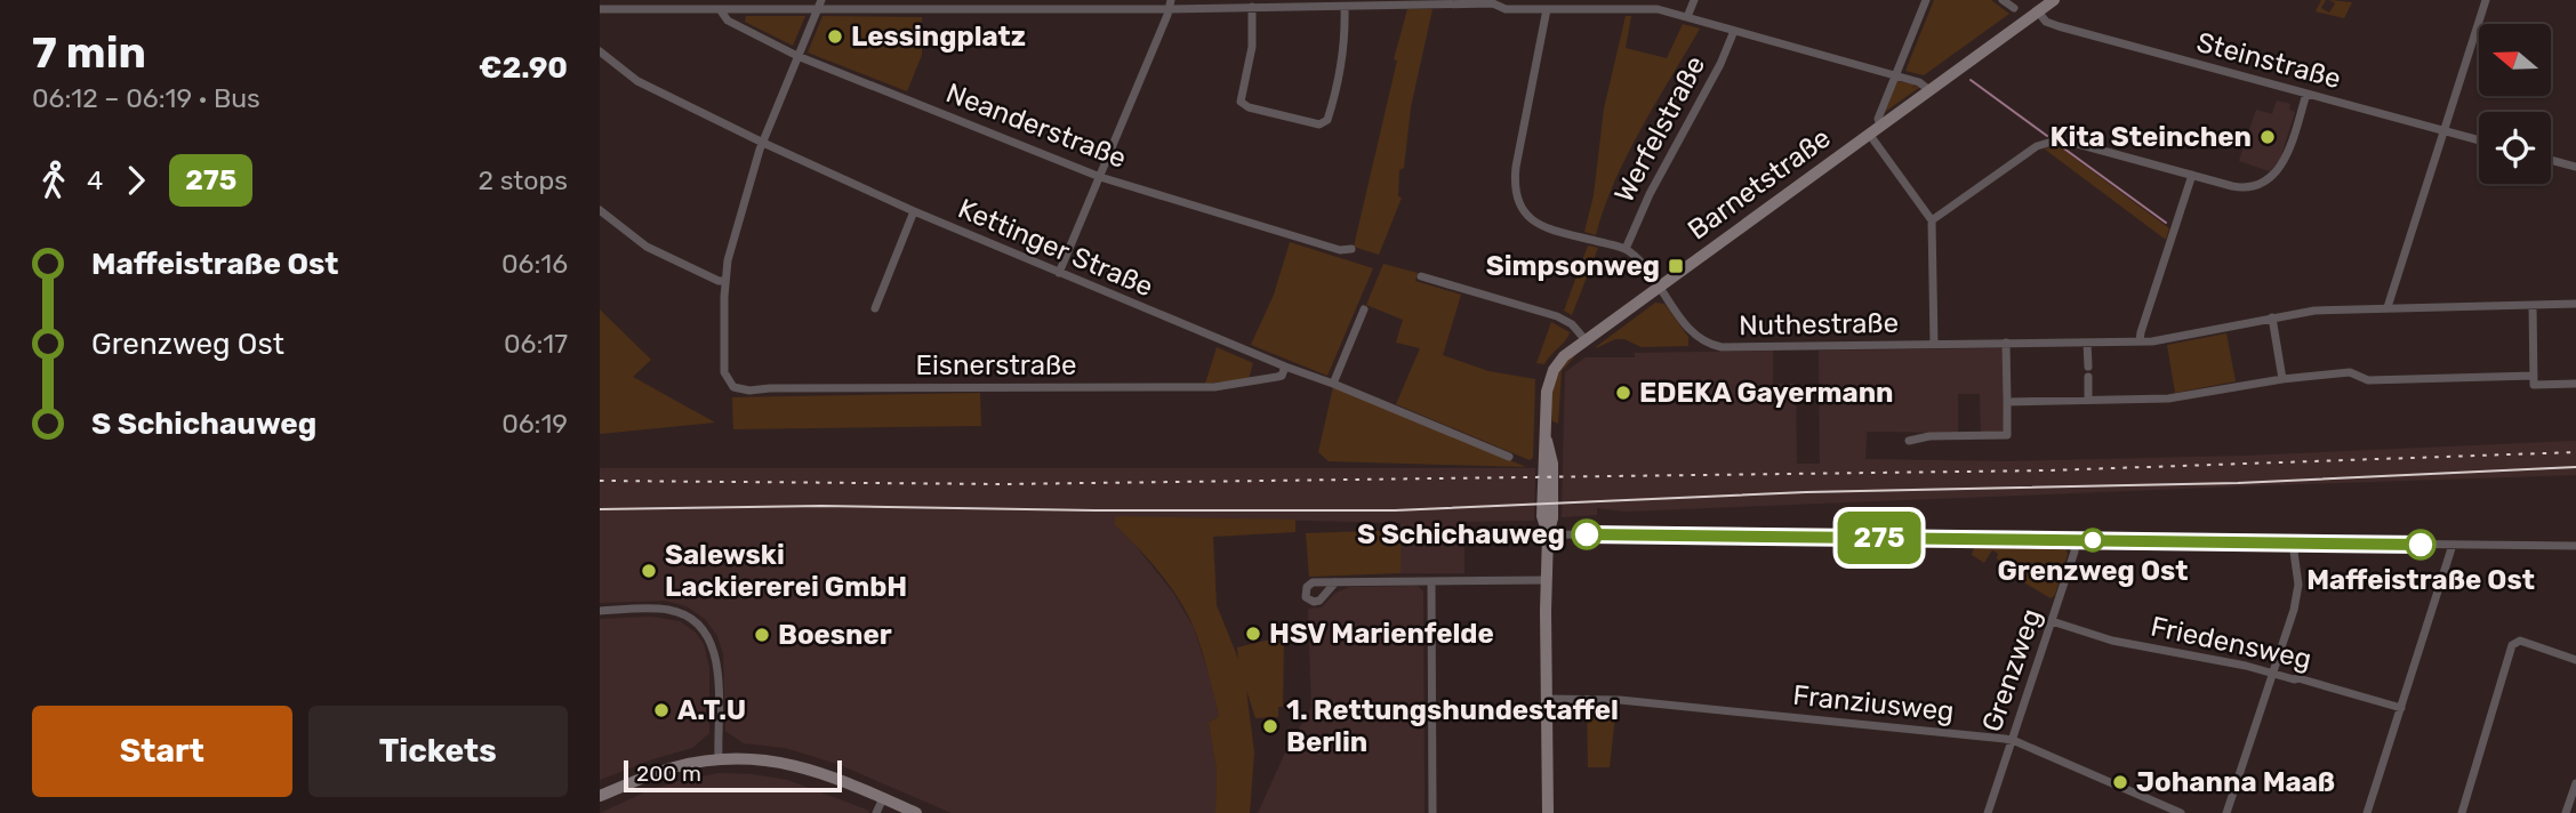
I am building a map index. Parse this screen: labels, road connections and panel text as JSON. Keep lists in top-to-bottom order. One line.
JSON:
{"streets":{"street":["Steinstraße","Neanderstraße","Werfelstraße","Barnetstraße","Kettinger Straße","Nuthestraße","Eisnerstraße","Friedensweg","Grenzweg","Franziusweg"]},"crossings":[["Steinstraße","Barnetstraße"],["Barnetstraße","Nuthestraße"],["Barnetstraße","Franziusweg"],["Kettinger Straße","Eisnerstraße"],["Friedensweg","Grenzweg"],["Grenzweg","Franziusweg"]],"places":{"other":["Lessingplatz","Kita Steinchen","EDEKA Gayermann","S Schichauweg","Grenzweg Ost","Maffeistraße Ost","Salewski Lackiererei GmbH","HSV Marienfelde","Boesner","A.T.U","1. Rettungshundestaffel Berlin","Johanna Maaß"],"transit":["Simpsonweg"]},"lines":["bus line 275"],"scale_bar":"200 m","north":"left","page":{"heading":["7 min","06:12 – 06:19 · Bus","€2.90"],"on_map":"275","legs":["4","275","2 stops"],"list":[{"name":"Maffeistraße Ost","value":"06:16"},{"name":"Grenzweg Ost","value":"06:17"},{"name":"S Schichauweg","value":"06:19"}],"buttons":["Start","Tickets"],"scale":"200 m"}}
